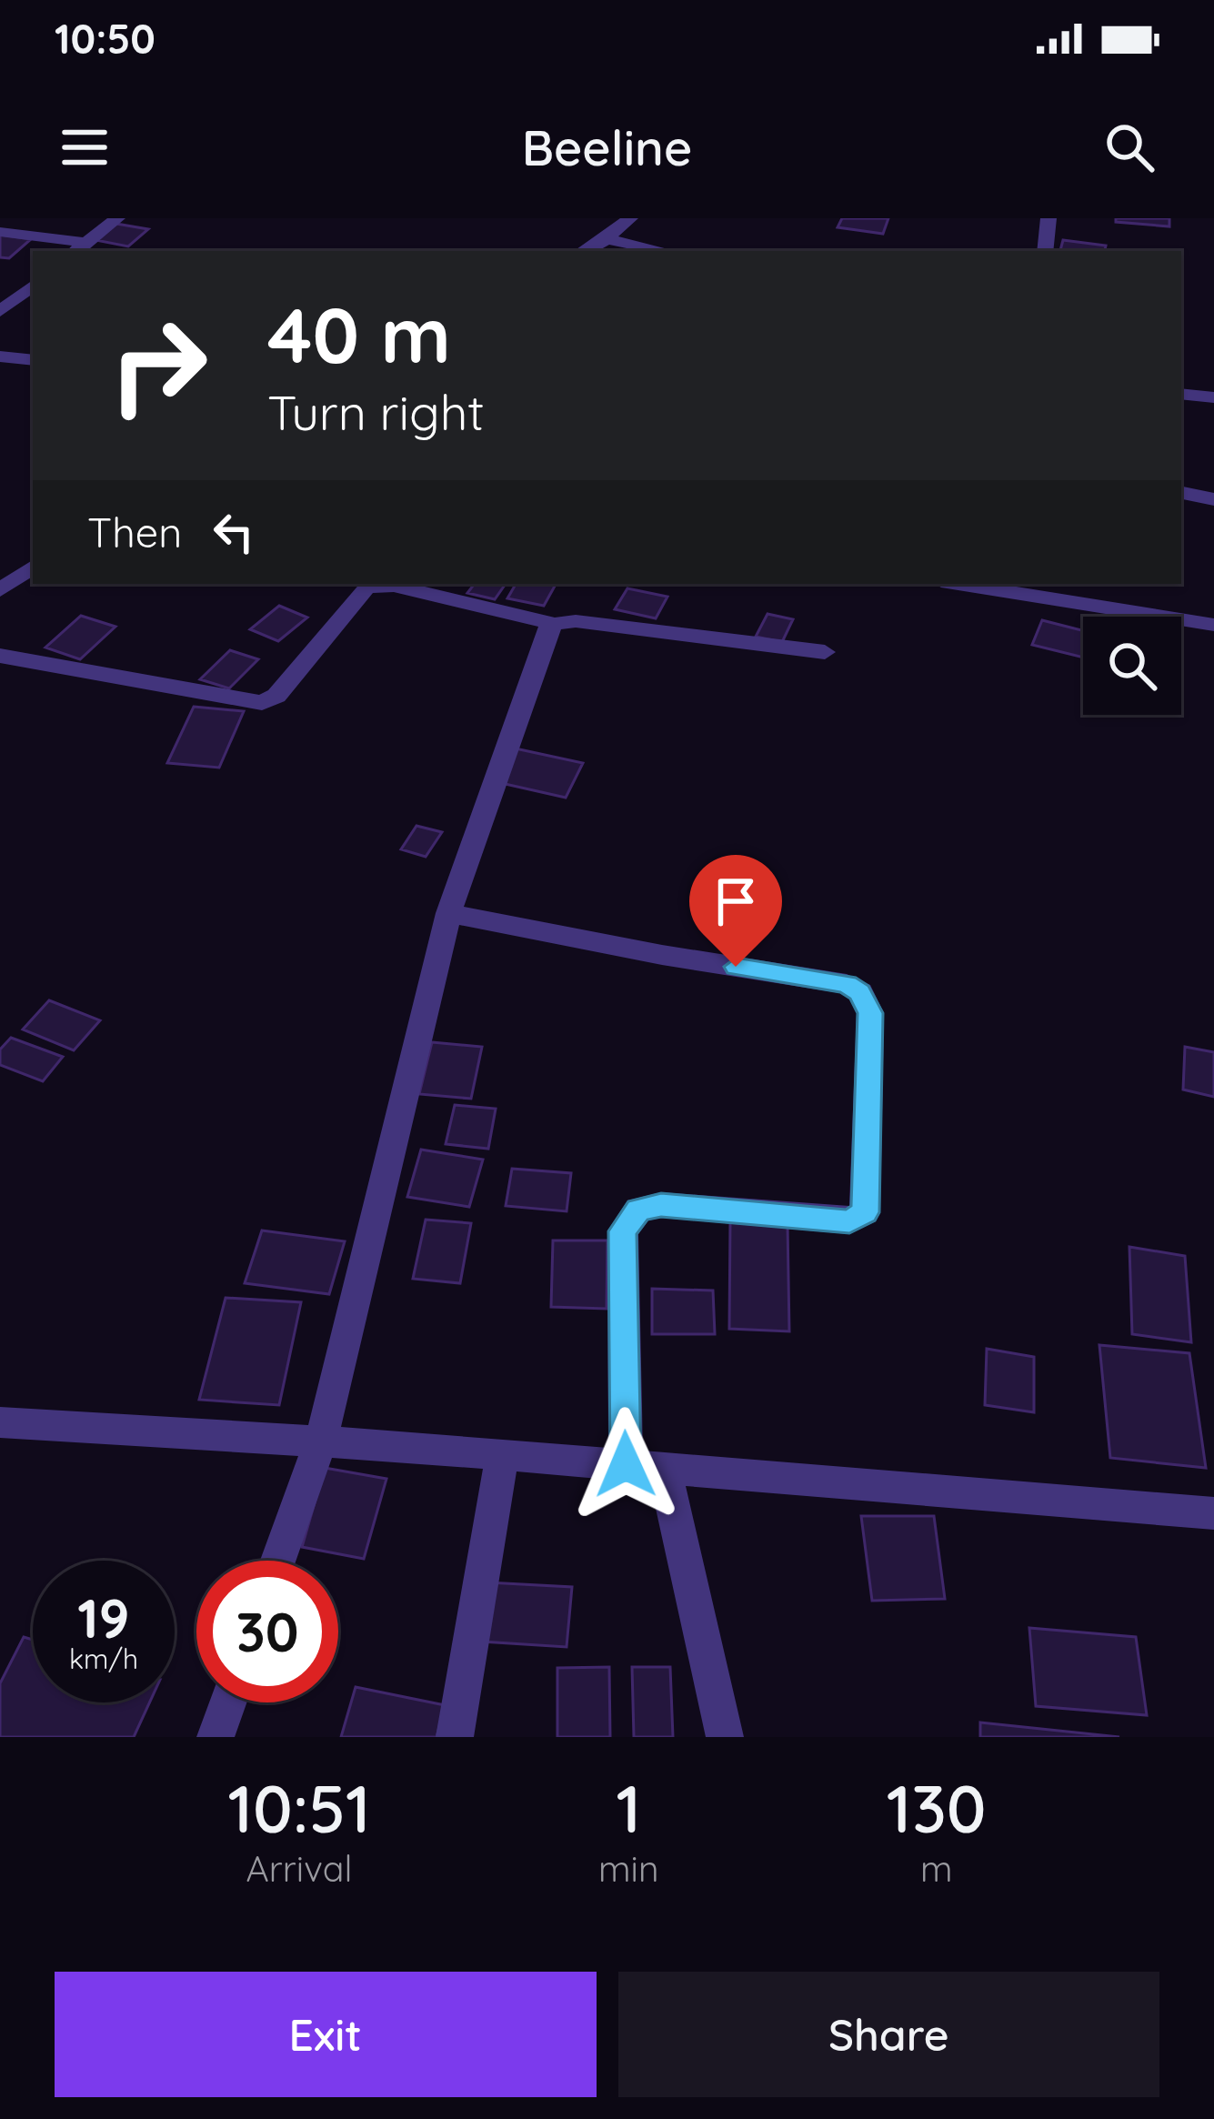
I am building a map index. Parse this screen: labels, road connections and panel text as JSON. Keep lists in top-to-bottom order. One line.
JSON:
{"page":{"status":"10:50","header":"Beeline","turn":["40 m","Turn right"],"then":"Then","speed":"19 km/h","limit":"30","eta":["10:51","Arrival","1","min","130","m"],"buttons":["Exit","Share"]}}
